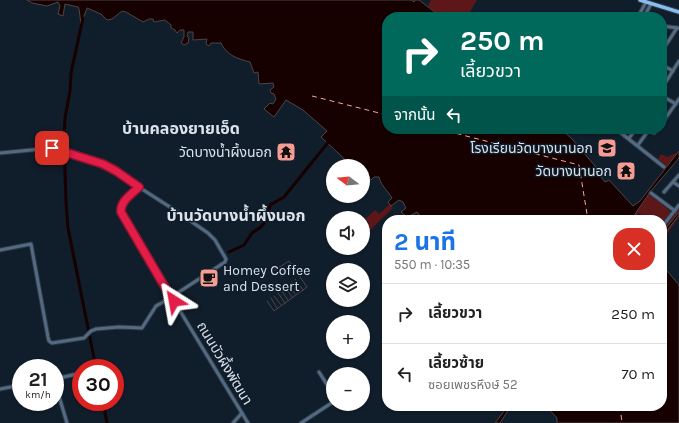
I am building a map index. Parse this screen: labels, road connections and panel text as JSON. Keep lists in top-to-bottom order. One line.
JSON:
{"streets":{"street":["ถนนบัวผึ้งพัฒนา"]},"districts":["บ้านคลองยายเอ็ด","บ้านวัดบางน้ำผึ้งนอก"],"places":{"school or university":["โรงเรียนวัดบางนานอก"],"temple":["วัดบางน้ำผึ้งนอก","วัดบางนานอก"],"cafe":["Homey Coffee and Dessert"]},"north":"left","page":{"turn":["250 m","เลี้ยวขวา"],"then":"จากนั้น","map_buttons":["+","−"],"heading":["2 นาที","550 m · 10:35"],"list":[{"name":"เลี้ยวขวา","value":"250 m"},{"name":"เลี้ยวซ้าย","note":"ซอยเพชรหึงษ์ 52","value":"70 m"}],"speed":"21 km/h","limit":"30"}}
